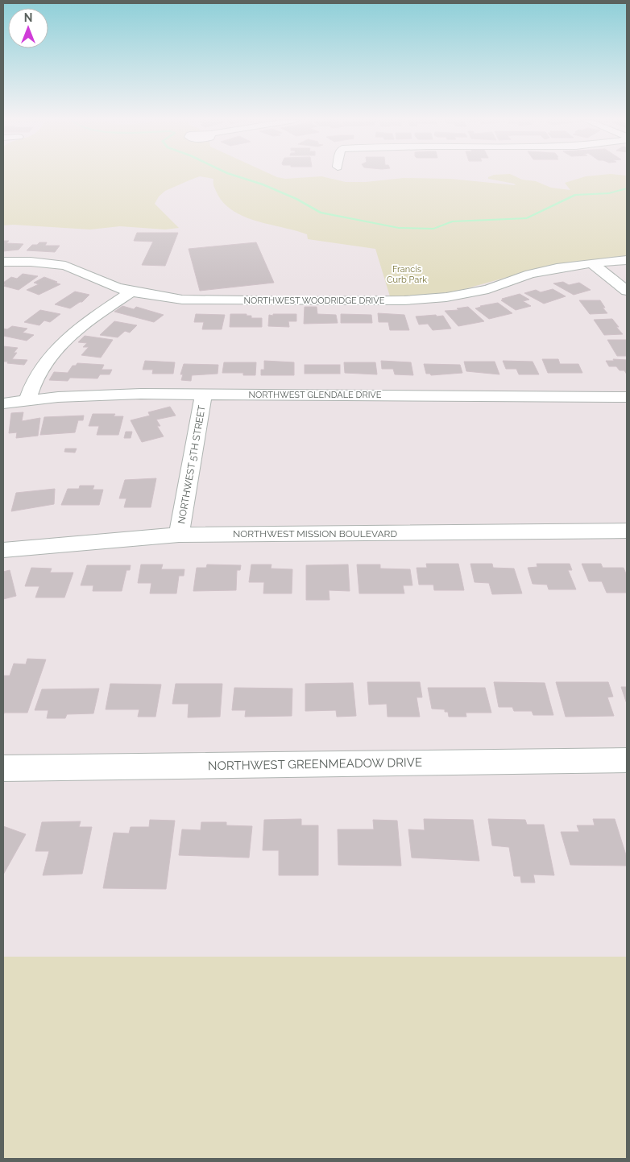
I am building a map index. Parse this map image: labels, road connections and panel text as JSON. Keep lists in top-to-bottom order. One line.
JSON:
{"streets":{"street":["NORTHWEST WOODRIDGE DRIVE","NORTHWEST GLENDALE DRIVE","NORTHWEST 5TH STREET","NORTHWEST MISSION BOULEVARD","NORTHWEST GREENMEADOW DRIVE"]},"crossings":[["NORTHWEST GLENDALE DRIVE","NORTHWEST 5TH STREET"],["NORTHWEST 5TH STREET","NORTHWEST MISSION BOULEVARD"]],"parks":["Francis Curb Park"],"north":"top"}
